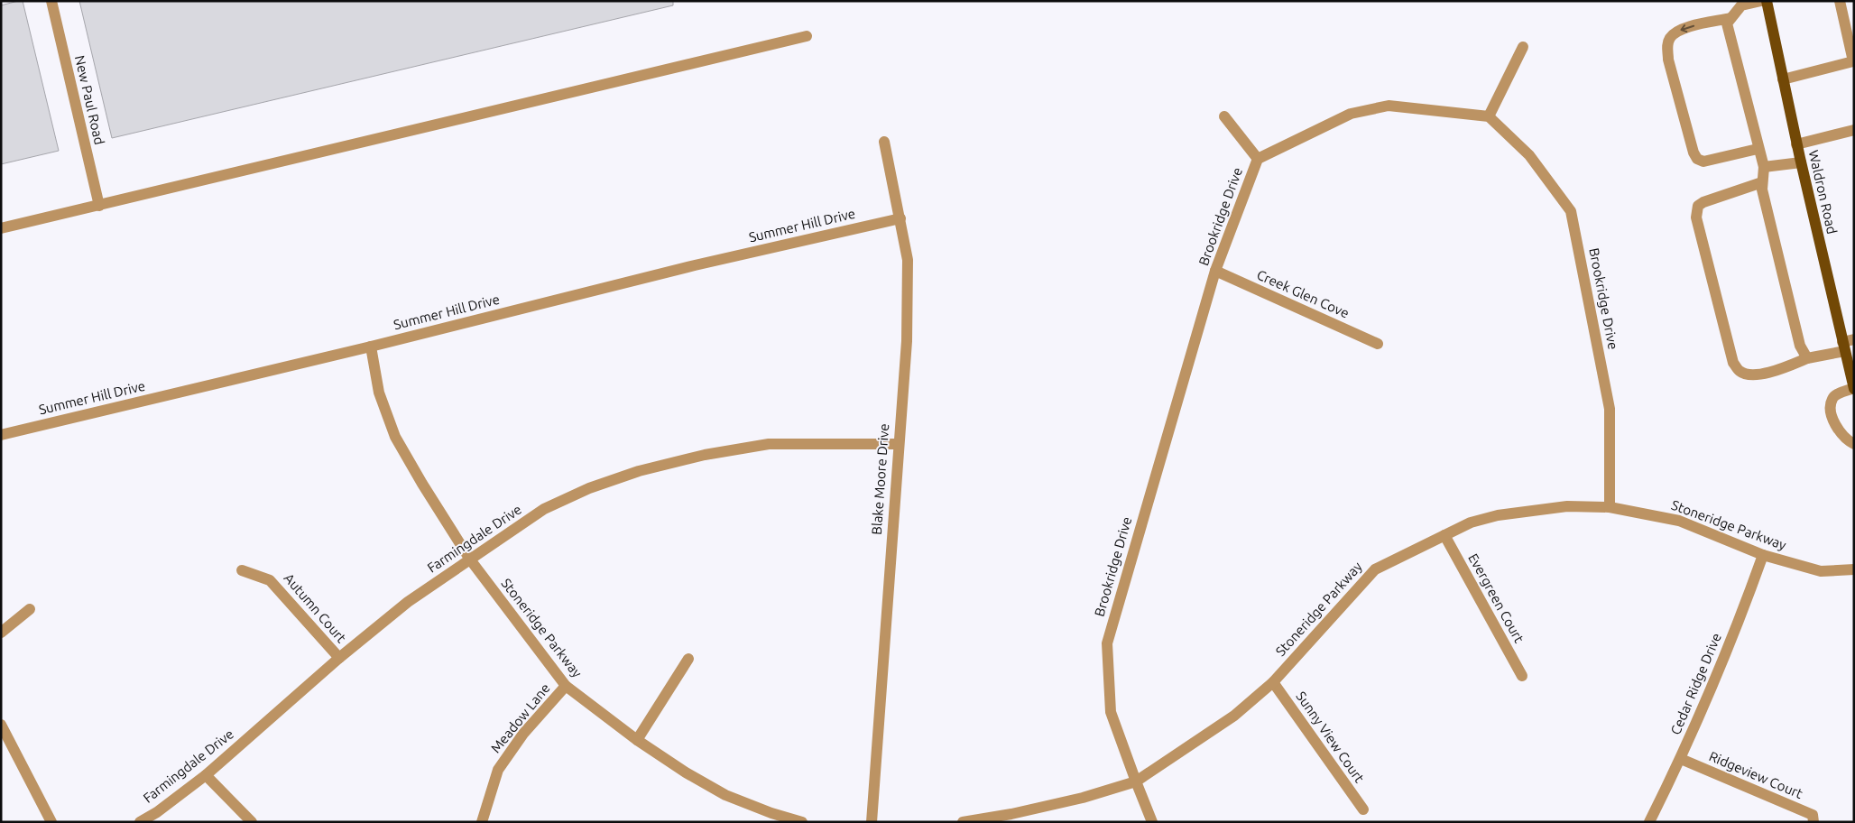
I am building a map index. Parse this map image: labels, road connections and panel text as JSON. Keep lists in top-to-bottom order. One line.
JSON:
{"streets":{"main road":["Waldron Road"],"street":["New Paul Road","Brookridge Drive","Summer Hill Drive","Creek Glen Cove","Blake Moore Drive","Stoneridge Parkway","Farmingdale Drive","Evergreen Court","Autumn Court","Cedar Ridge Drive","Meadow Lane","Sunny View Court","Ridgeview Court"]},"crossings":[["Brookridge Drive","Creek Glen Cove"],["Brookridge Drive","Stoneridge Parkway"],["Summer Hill Drive","Blake Moore Drive"],["Summer Hill Drive","Stoneridge Parkway"],["Blake Moore Drive","Farmingdale Drive"],["Stoneridge Parkway","Farmingdale Drive"],["Stoneridge Parkway","Evergreen Court"],["Stoneridge Parkway","Cedar Ridge Drive"],["Stoneridge Parkway","Meadow Lane"],["Stoneridge Parkway","Sunny View Court"],["Farmingdale Drive","Autumn Court"],["Cedar Ridge Drive","Ridgeview Court"]]}
